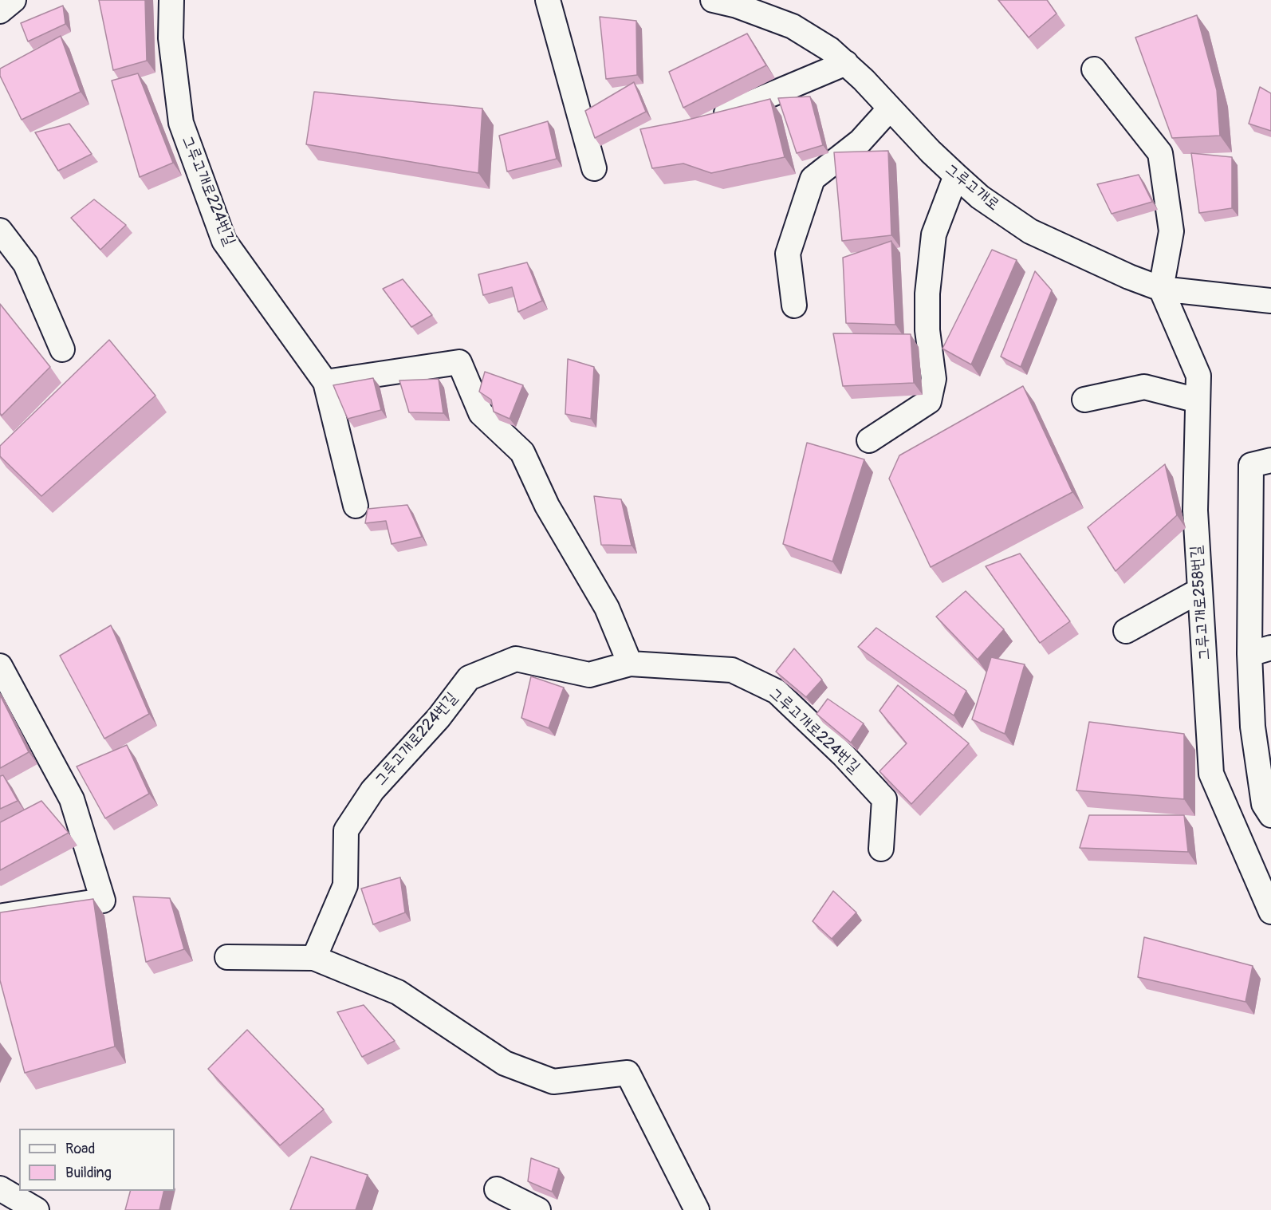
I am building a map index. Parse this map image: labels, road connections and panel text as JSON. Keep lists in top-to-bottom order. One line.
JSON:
{"streets":{"street":["그루고개로","그루고개로224번길","그루고개로258번길"]},"crossings":[["그루고개로","그루고개로258번길"]],"legend":["Road","Building"]}
